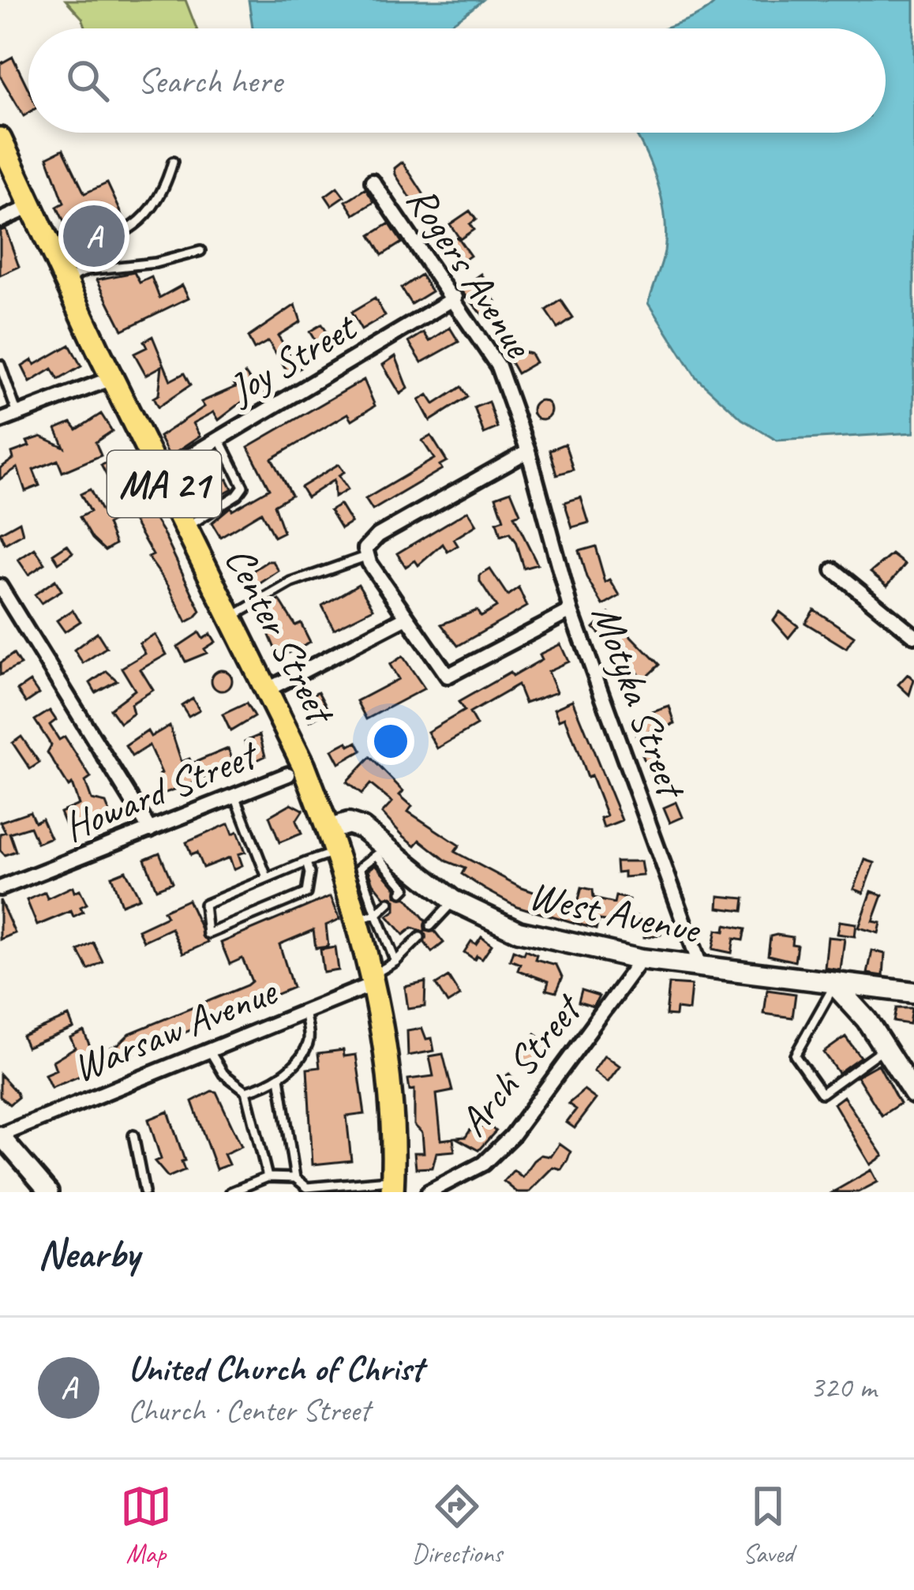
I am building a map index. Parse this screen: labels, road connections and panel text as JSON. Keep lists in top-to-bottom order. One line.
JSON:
{"streets":{"main road":["MA 21","Center Street","West Avenue"],"street":["Rogers Avenue","Joy Street","Motyka Street","Howard Street","Warsaw Avenue","Arch Street"]},"crossings":[["Rogers Avenue","Joy Street"],["Rogers Avenue","Motyka Street"],["Joy Street","Center Street"],["Center Street","West Avenue"],["Center Street","Warsaw Avenue"],["Motyka Street","West Avenue"],["West Avenue","Arch Street"]],"page":{"search":"Search here","pins":"A","heading":"Nearby","list":[{"mark":"A","name":"United Church of Christ","note":"Church · Center Street","value":"320 m"}],"nav":["Map","Directions","Saved"]}}
